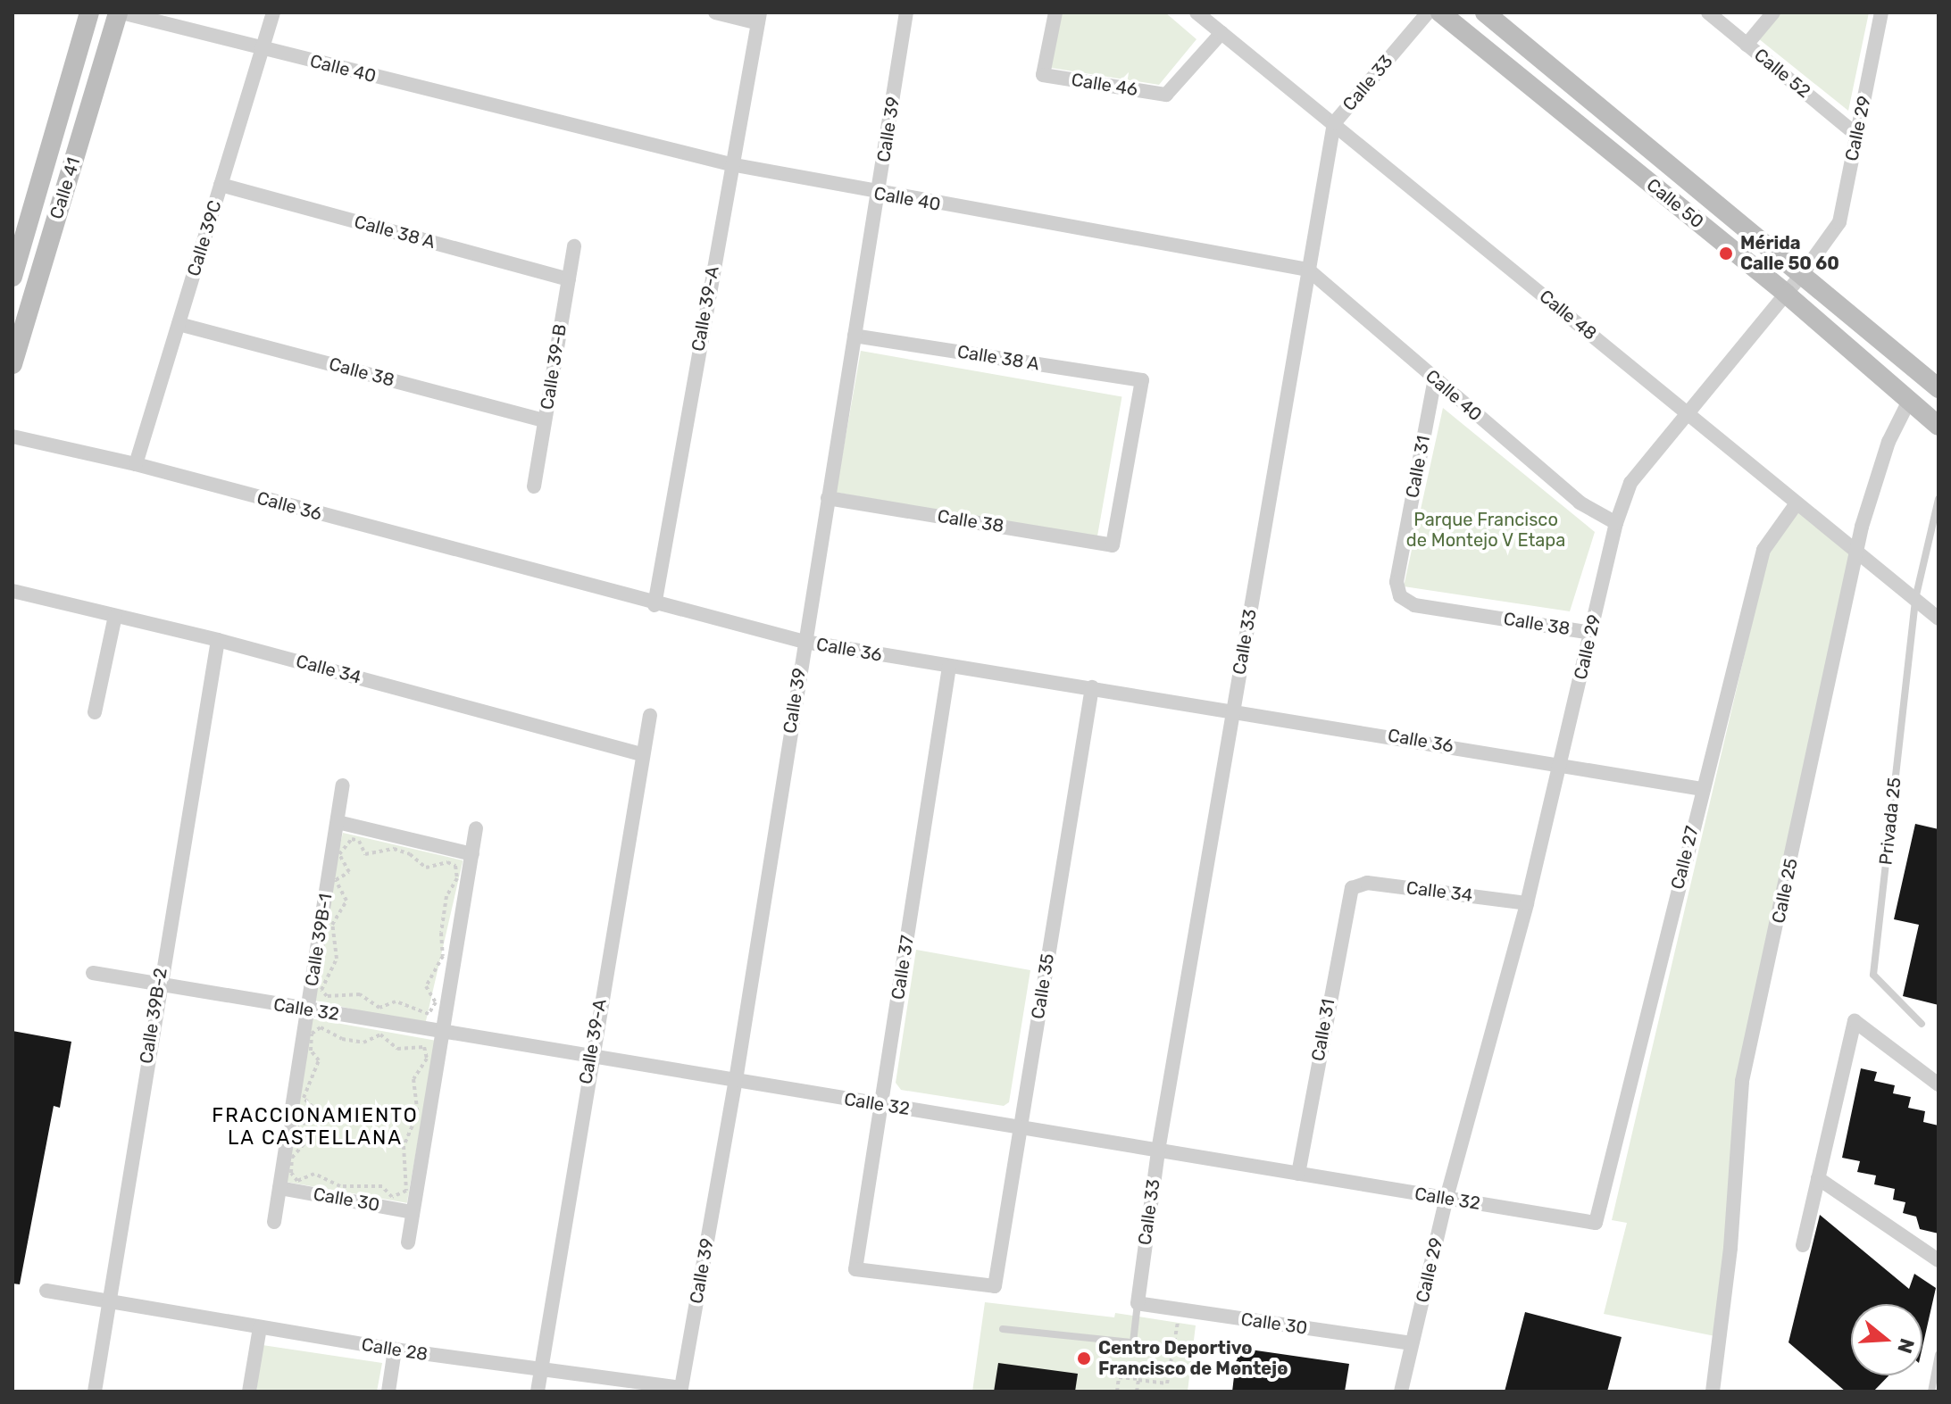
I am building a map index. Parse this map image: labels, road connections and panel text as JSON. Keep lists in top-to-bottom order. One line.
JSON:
{"streets":{"main road":["Calle 41","Calle 50"],"street":["Calle 40","Calle 52","Calle 33","Calle 46","Calle 29","Calle 39","Calle 38 A","Calle 39C","Calle 39-A","Calle 48","Calle 39-B","Calle 38","Calle 31","Calle 36","Calle 34","Calle 27","Calle 25","Calle 39B-1","Calle 37","Calle 35","Calle 32","Calle 39B-2","Calle 30","Calle 28"],"lane":["Privada 25"]},"crossings":[["Calle 40","Calle 33"],["Calle 40","Calle 29"],["Calle 40","Calle 39"],["Calle 40","Calle 41"],["Calle 40","Calle 39C"],["Calle 40","Calle 39-A"],["Calle 40","Calle 31"],["Calle 52","Calle 29"],["Calle 33","Calle 48"],["Calle 33","Calle 36"],["Calle 33","Calle 32"],["Calle 33","Calle 30"],["Calle 46","Calle 48"],["Calle 29","Calle 50"],["Calle 29","Calle 48"],["Calle 29","Calle 38"],["Calle 29","Calle 36"],["Calle 29","Calle 34"],["Calle 29","Calle 32"],["Calle 29","Calle 30"],["Calle 39","Calle 38 A"],["Calle 39","Calle 38"],["Calle 39","Calle 36"],["Calle 39","Calle 32"],["Calle 39","Calle 28"],["Calle 50","Calle 25"],["Calle 38 A","Calle 39C"],["Calle 38 A","Calle 39-B"],["Calle 38 A","Calle 38"],["Calle 39C","Calle 38"],["Calle 39C","Calle 36"],["Calle 39-A","Calle 36"],["Calle 39-A","Calle 34"],["Calle 39-A","Calle 32"],["Calle 39-A","Calle 28"],["Calle 48","Privada 25"],["Calle 48","Calle 27"],["Calle 48","Calle 25"],["Calle 39-B","Calle 38"],["Calle 38","Calle 31"],["Calle 31","Calle 34"],["Calle 31","Calle 32"],["Calle 36","Calle 27"],["Calle 36","Calle 37"],["Calle 36","Calle 35"],["Calle 34","Calle 39B-2"],["Calle 27","Calle 32"],["Calle 39B-1","Calle 32"],["Calle 39B-1","Calle 30"],["Calle 37","Calle 35"],["Calle 37","Calle 32"],["Calle 35","Calle 32"],["Calle 32","Calle 39B-2"],["Calle 39B-2","Calle 28"]],"districts":["FRACCIONAMIENTO LA CASTELLANA"],"parks":["Parque Francisco de Montejo V Etapa"],"places":["Mérida Calle 50 60","Centro Deportivo Francisco de Montejo"],"north":"right"}
